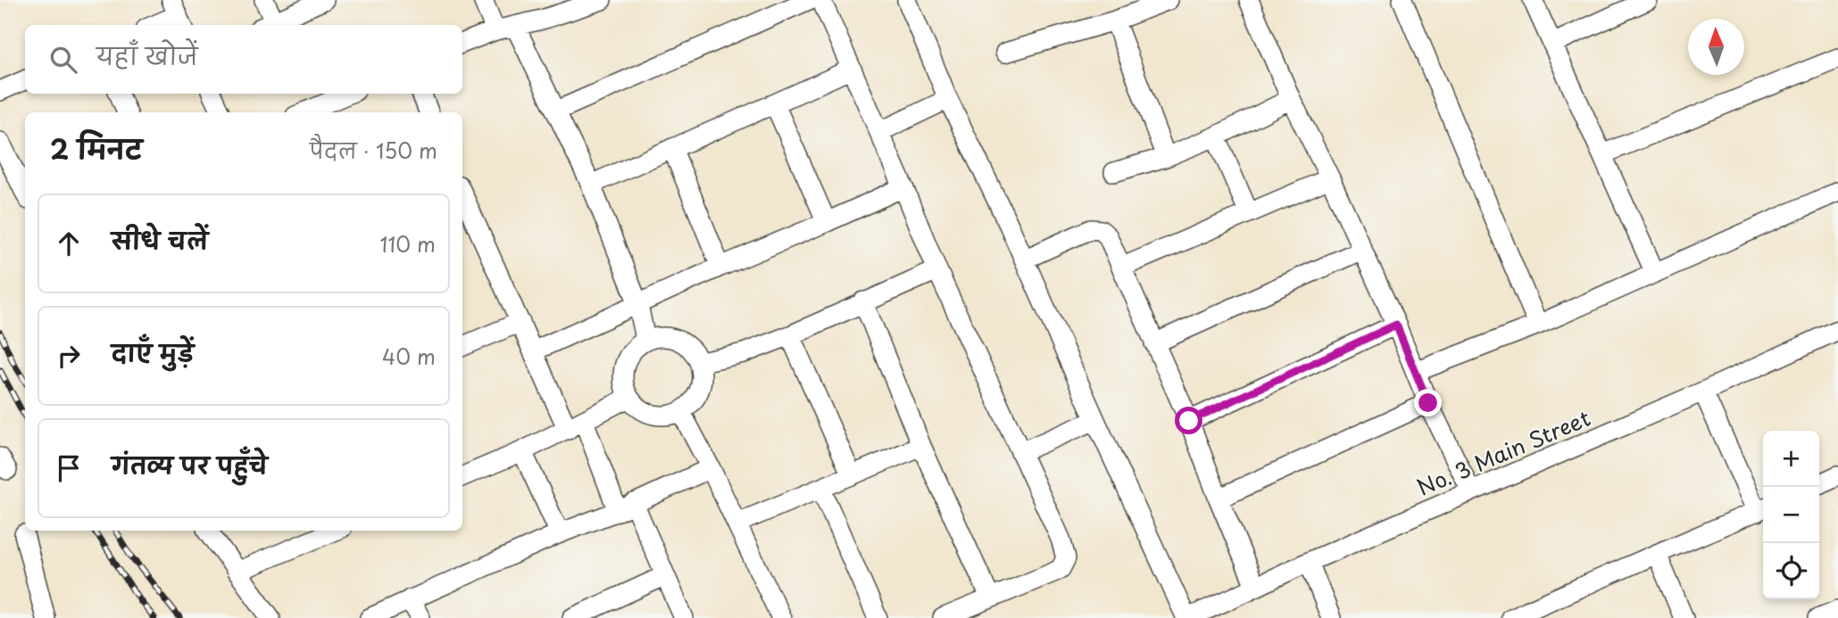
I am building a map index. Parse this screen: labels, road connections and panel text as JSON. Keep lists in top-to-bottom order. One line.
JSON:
{"streets":{"street":["No. 3 Main Street"]},"north":"top","page":{"search":"यहाँ खोजें","heading":["2 मिनट","पैदल · 150 m"],"list":[["सीधे चलें","110 m"],["दाएँ मुड़ें","40 m"],"गंतव्य पर पहुँचे"],"map_buttons":["+","−"]}}
